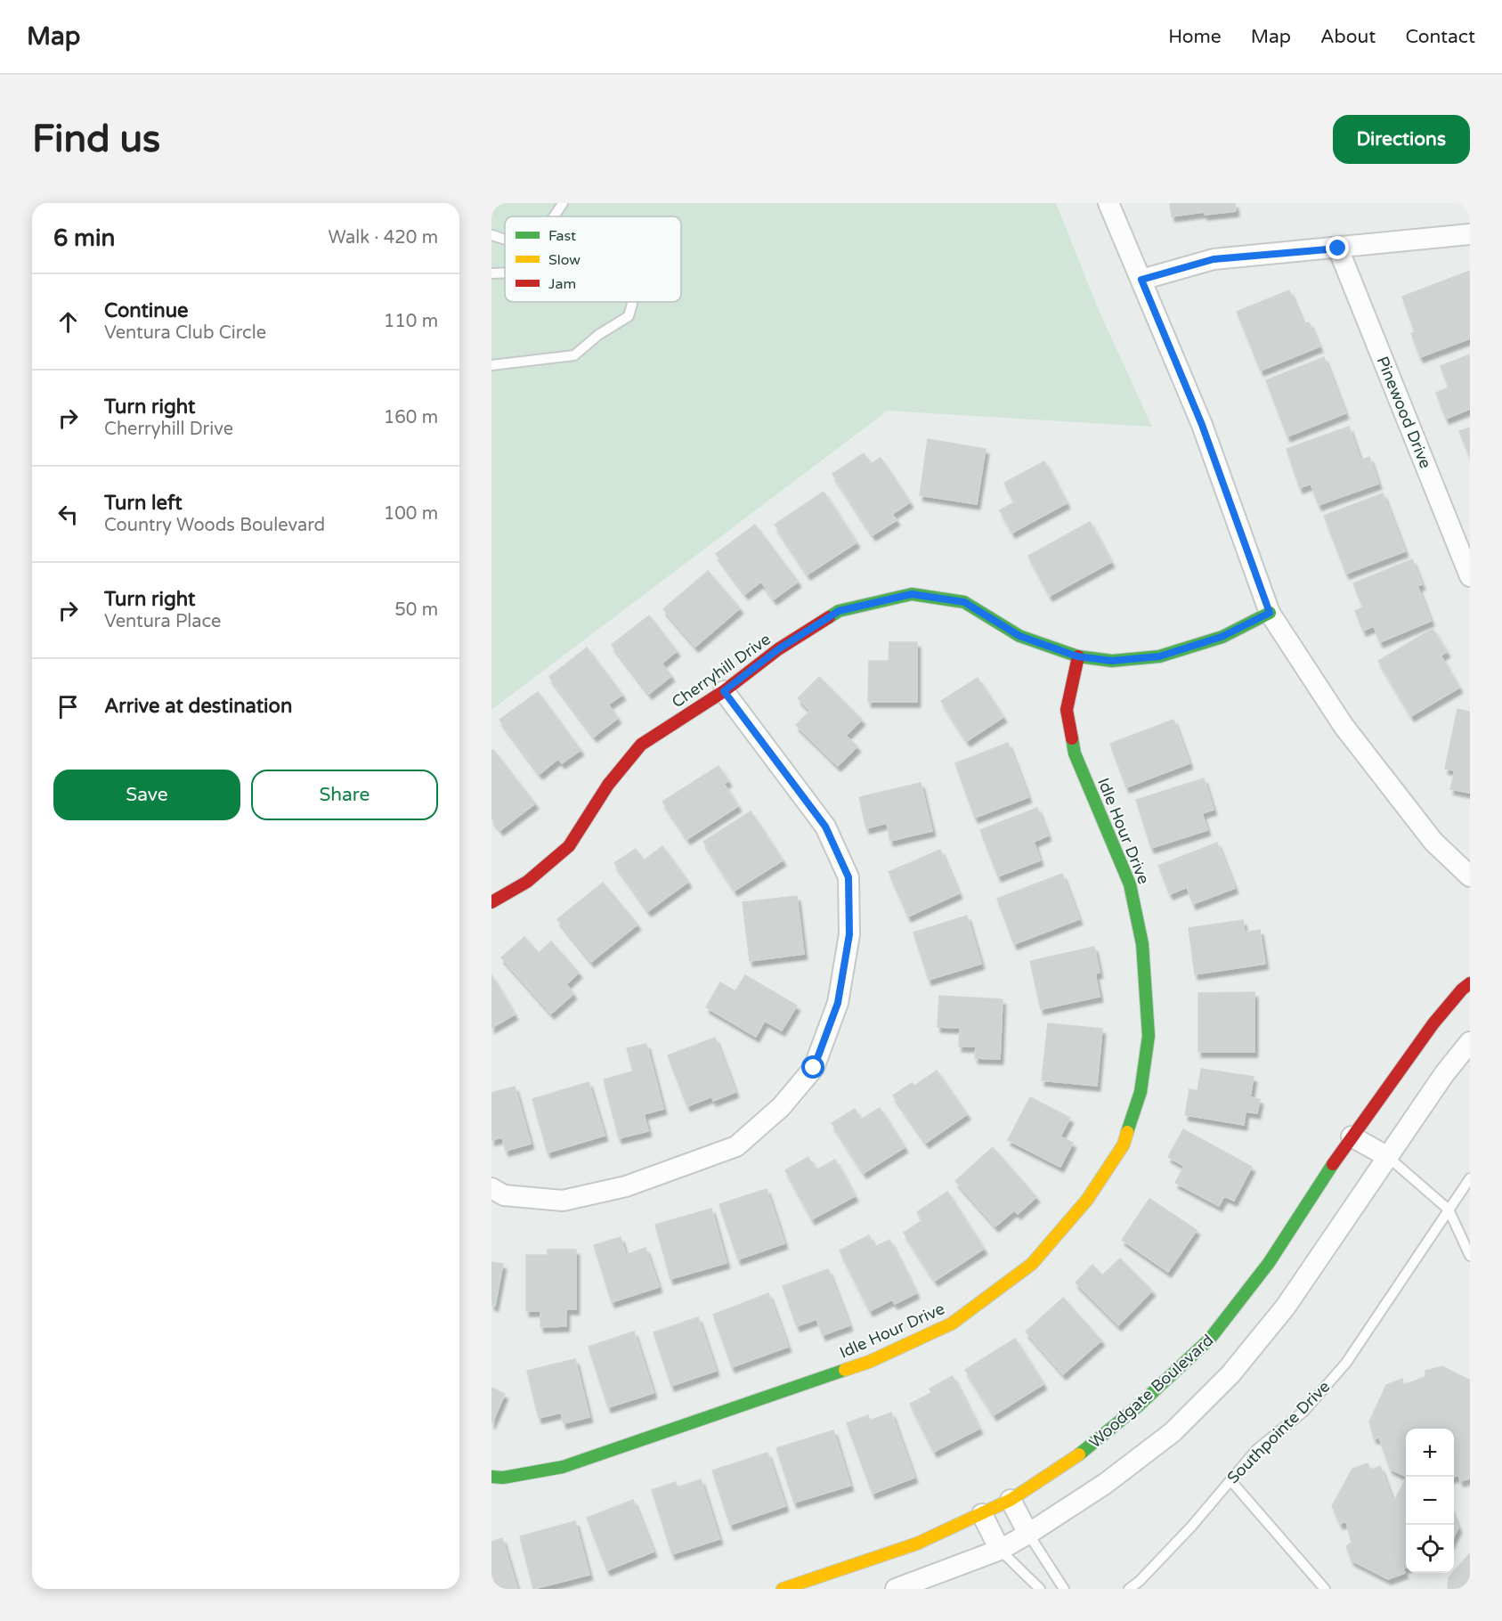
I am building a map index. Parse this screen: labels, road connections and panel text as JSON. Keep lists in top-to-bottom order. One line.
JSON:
{"streets":{"street":["Pinewood Drive","Cherryhill Drive","Idle Hour Drive","Woodgate Boulevard"],"lane":["Southpointe Drive"]},"crossings":[["Cherryhill Drive","Idle Hour Drive"]],"legend":["Fast","Slow","Jam"],"page":{"header":"Map","nav":["Home","Map","About","Contact"],"buttons":["Directions",["Save","Share"]],"title":"Find us","heading":["6 min","Walk · 420 m"],"list":[["Continue","Ventura Club Circle","110 m"],["Turn right","Cherryhill Drive","160 m"],["Turn left","Country Woods Boulevard","100 m"],["Turn right","Ventura Place","50 m"],"Arrive at destination"],"map_buttons":["+","−"]}}
